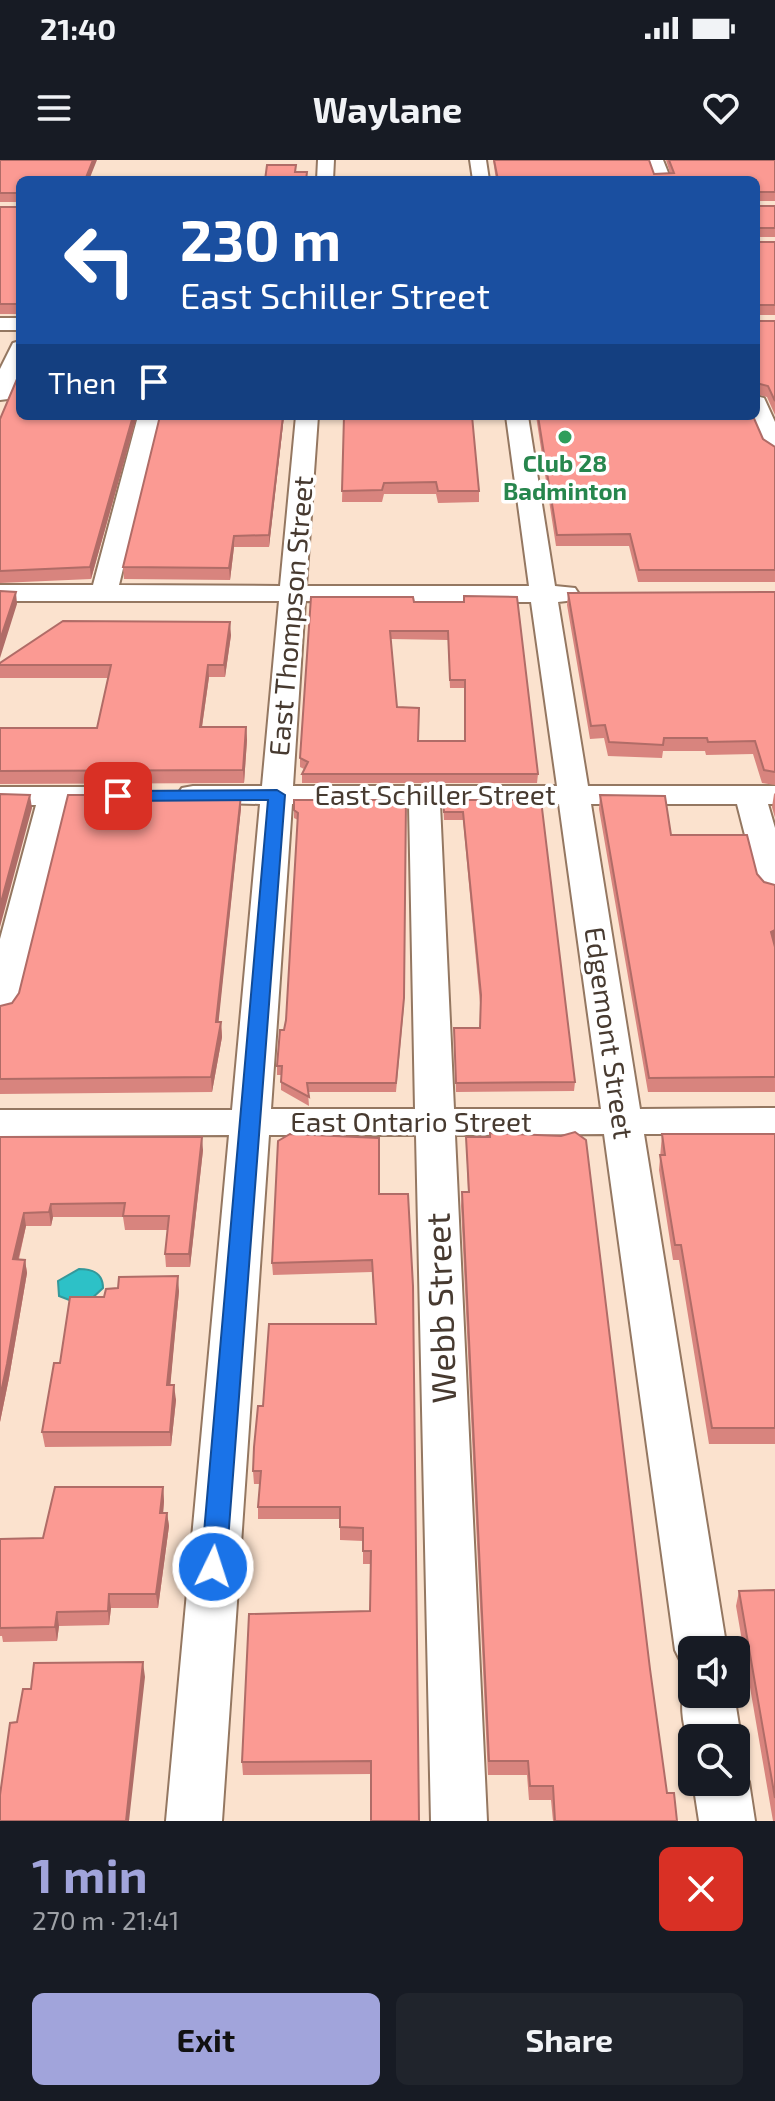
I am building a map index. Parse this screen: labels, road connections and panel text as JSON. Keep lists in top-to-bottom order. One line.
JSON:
{"streets":{"street":["East Thompson Street","East Schiller Street","Edgemont Street","East Ontario Street","Webb Street"]},"crossings":[["East Thompson Street","East Schiller Street"],["East Thompson Street","East Ontario Street"],["East Schiller Street","Edgemont Street"],["East Schiller Street","Webb Street"],["Edgemont Street","East Ontario Street"],["East Ontario Street","Webb Street"]],"places":["Club 28 Badminton"],"page":{"status":"21:40","header":"Waylane","turn":["230 m","East Schiller Street"],"then":"Then","heading":["1 min","270 m · 21:41"],"buttons":["Exit","Share"]}}
